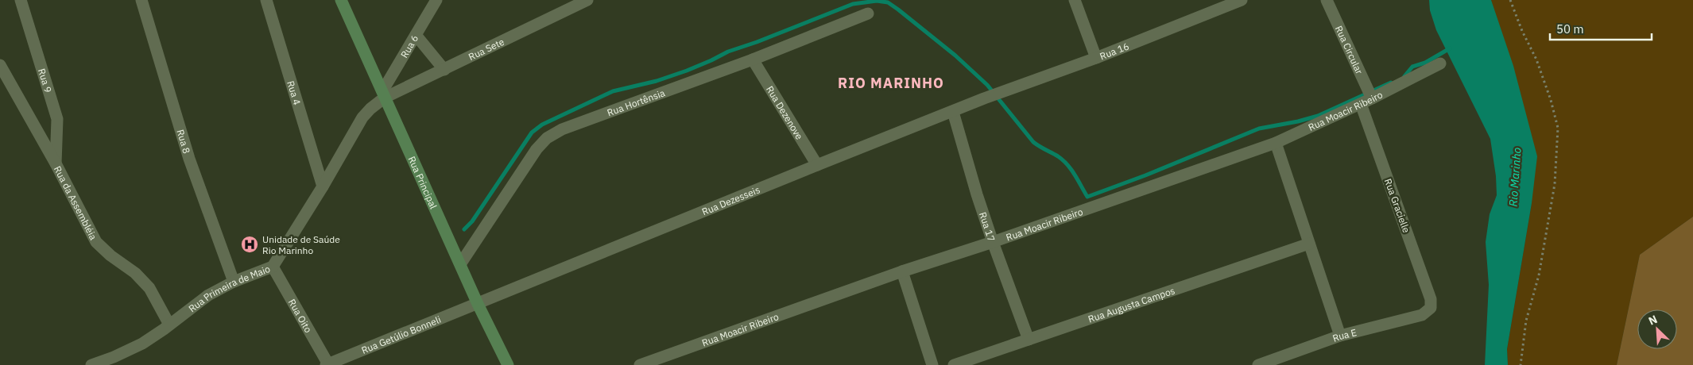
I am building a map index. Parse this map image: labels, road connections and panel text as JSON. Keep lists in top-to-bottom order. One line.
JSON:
{"streets":{"main road":["Rua Principal"],"street":["Rua 6","Rua Sete","Rua Circular","Rua 16","Rua 9","Rua 4","Rua Hortênsia","Rua Moacir Ribeiro","Rua Dezenove","Rua 8","Rua Dezesseis","Rua da Assembléia","Rua Gracielle","Rua 17","Rua Primeira de Maio","Rua Augusta Campos","Rua Oito","Rua Getúlio Bonneli","Rua E"]},"crossings":[["Rua 6","Rua Sete"],["Rua 6","Rua Principal"],["Rua 6","Rua Primeira de Maio"],["Rua Sete","Rua Principal"],["Rua Sete","Rua Primeira de Maio"],["Rua Circular","Rua Moacir Ribeiro"],["Rua Circular","Rua Gracielle"],["Rua 16","Rua Dezesseis"],["Rua 9","Rua da Assembléia"],["Rua 4","Rua Primeira de Maio"],["Rua Hortênsia","Rua Dezenove"],["Rua Hortênsia","Rua Principal"],["Rua Moacir Ribeiro","Rua Gracielle"],["Rua Moacir Ribeiro","Rua 17"],["Rua Dezenove","Rua Dezesseis"],["Rua 8","Rua Primeira de Maio"],["Rua Principal","Rua Dezesseis"],["Rua Principal","Rua Primeira de Maio"],["Rua Principal","Rua Getúlio Bonneli"],["Rua Dezesseis","Rua 17"],["Rua Dezesseis","Rua Getúlio Bonneli"],["Rua da Assembléia","Rua Primeira de Maio"],["Rua Gracielle","Rua E"],["Rua 17","Rua Augusta Campos"],["Rua Primeira de Maio","Rua Oito"],["Rua Oito","Rua Getúlio Bonneli"]],"districts":["RIO MARINHO"],"water":["Rio Marinho"],"places":{"hospital":["Unidade de Saúde Rio Marinho"]},"scale_bar":"50 m","north":"top left"}
